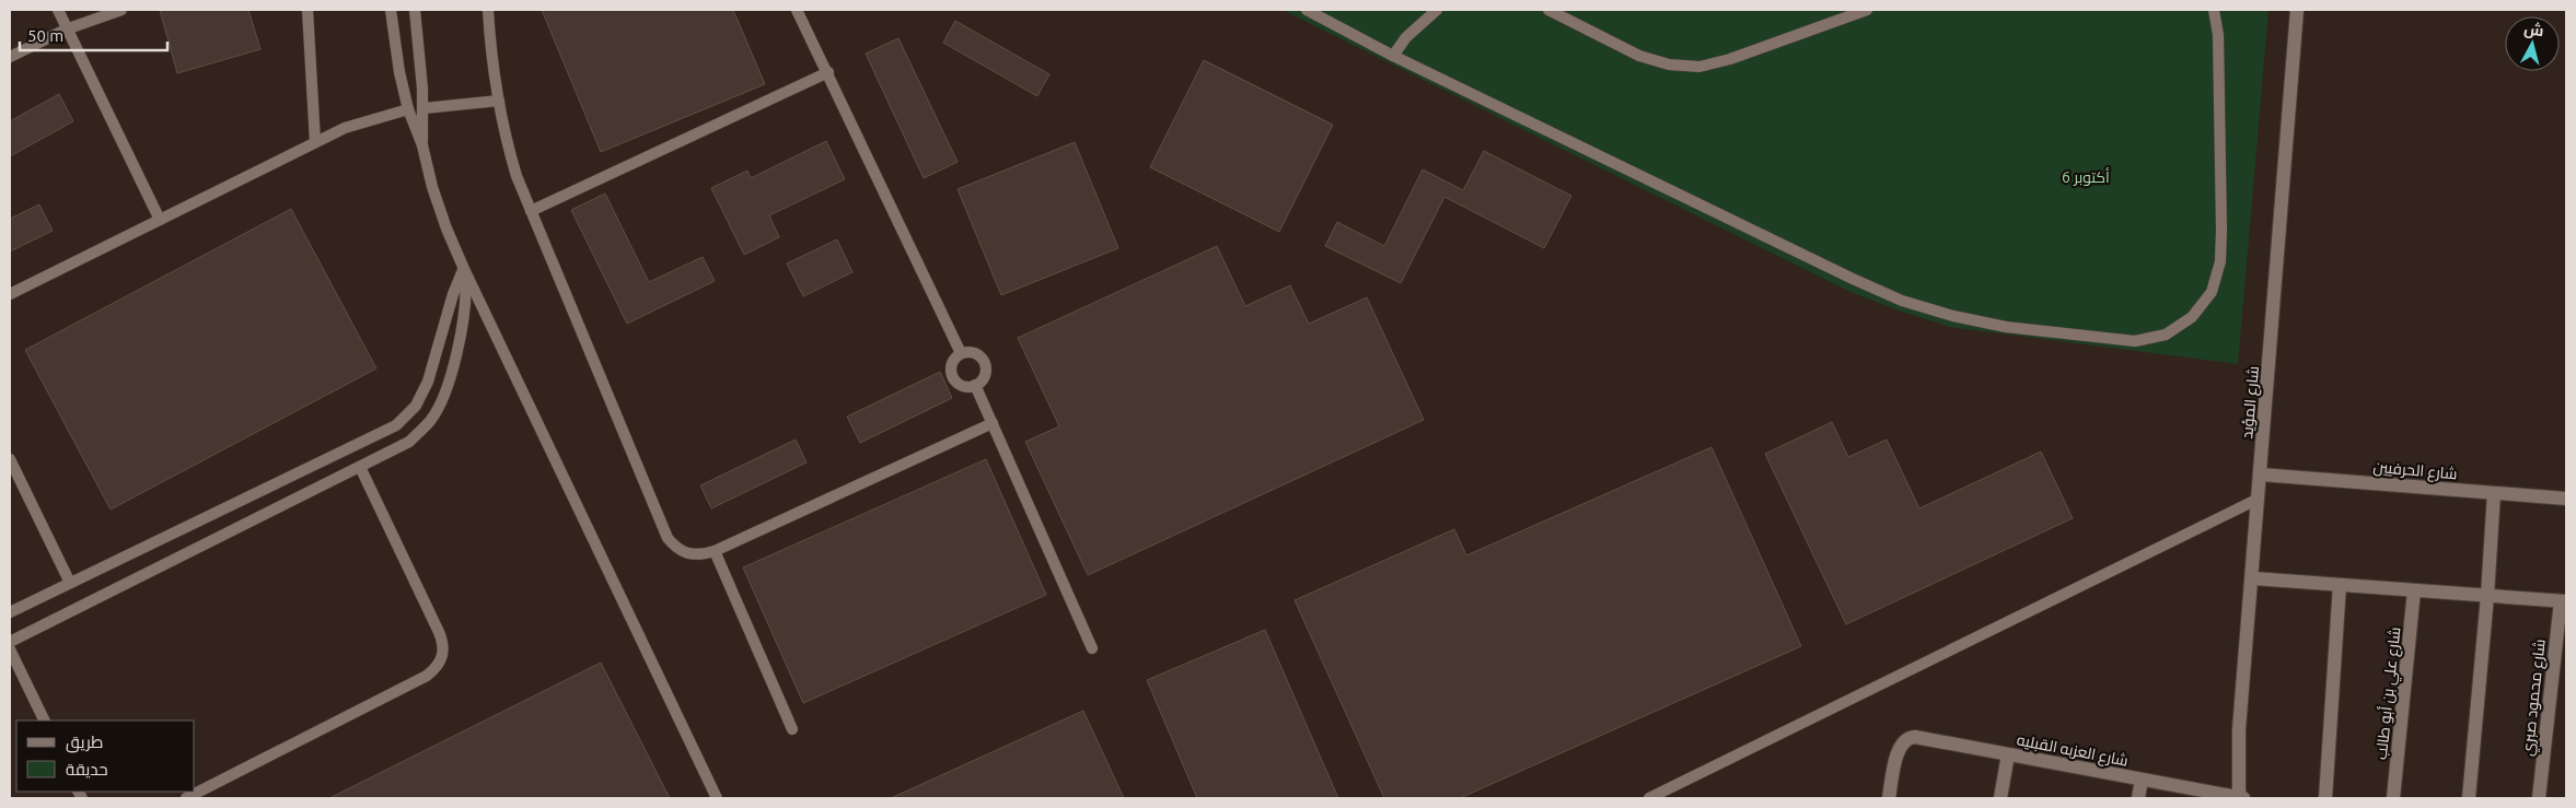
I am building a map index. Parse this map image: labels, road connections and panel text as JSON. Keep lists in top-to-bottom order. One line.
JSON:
{"streets":{"street":["شارع المؤيد","شارع الحرفيين","شارع علي بن أبو طالب","شارع محمود صبري","شارع العزبه القبليه"]},"crossings":[["شارع المؤيد","شارع الحرفيين"],["شارع المؤيد","شارع العزبه القبليه"]],"parks":["6 أكتوبر"],"legend":["طريق","حديقة"],"scale_bar":"50 m","north":"top"}
